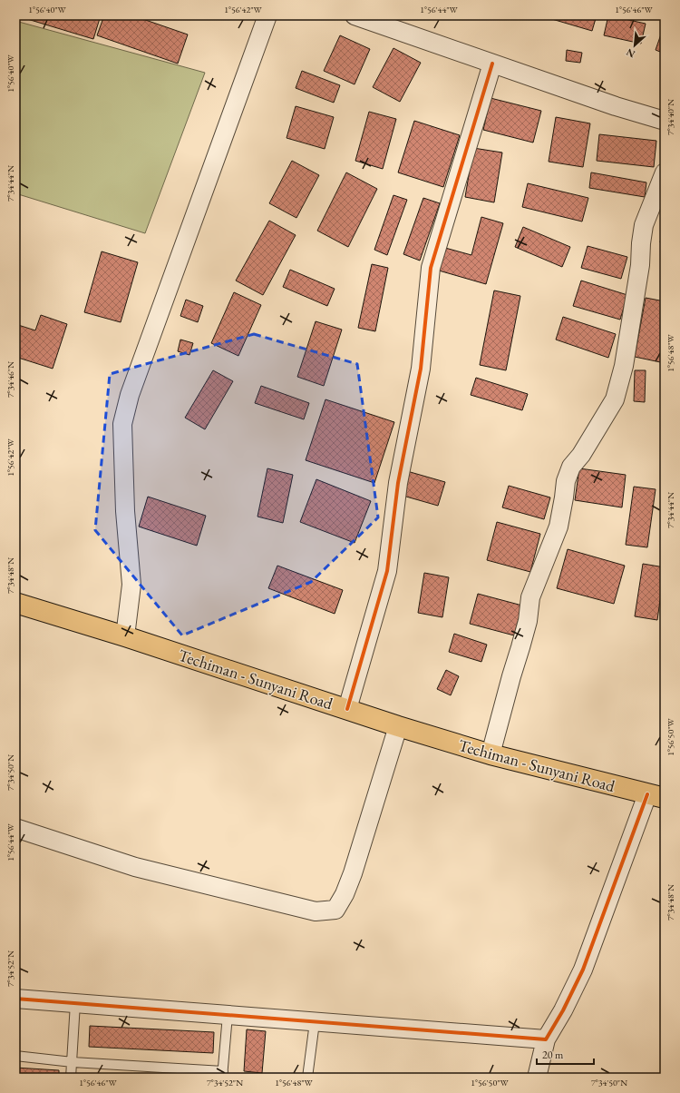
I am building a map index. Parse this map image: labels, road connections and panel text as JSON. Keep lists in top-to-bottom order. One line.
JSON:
{"streets":{"main road":["Techiman - Sunyani Road"]},"scale_bar":"20 m","north":"bottom left","coordinates":["1°56'40\"W","1°56'42\"W","1°56'44\"W","1°56'46\"W","7°34'40\"N","7°34'44\"N","1°56'48\"W","7°34'46\"N","7°34'48\"N","1°56'50\"W","7°34'50\"N","7°34'52\"N"]}
